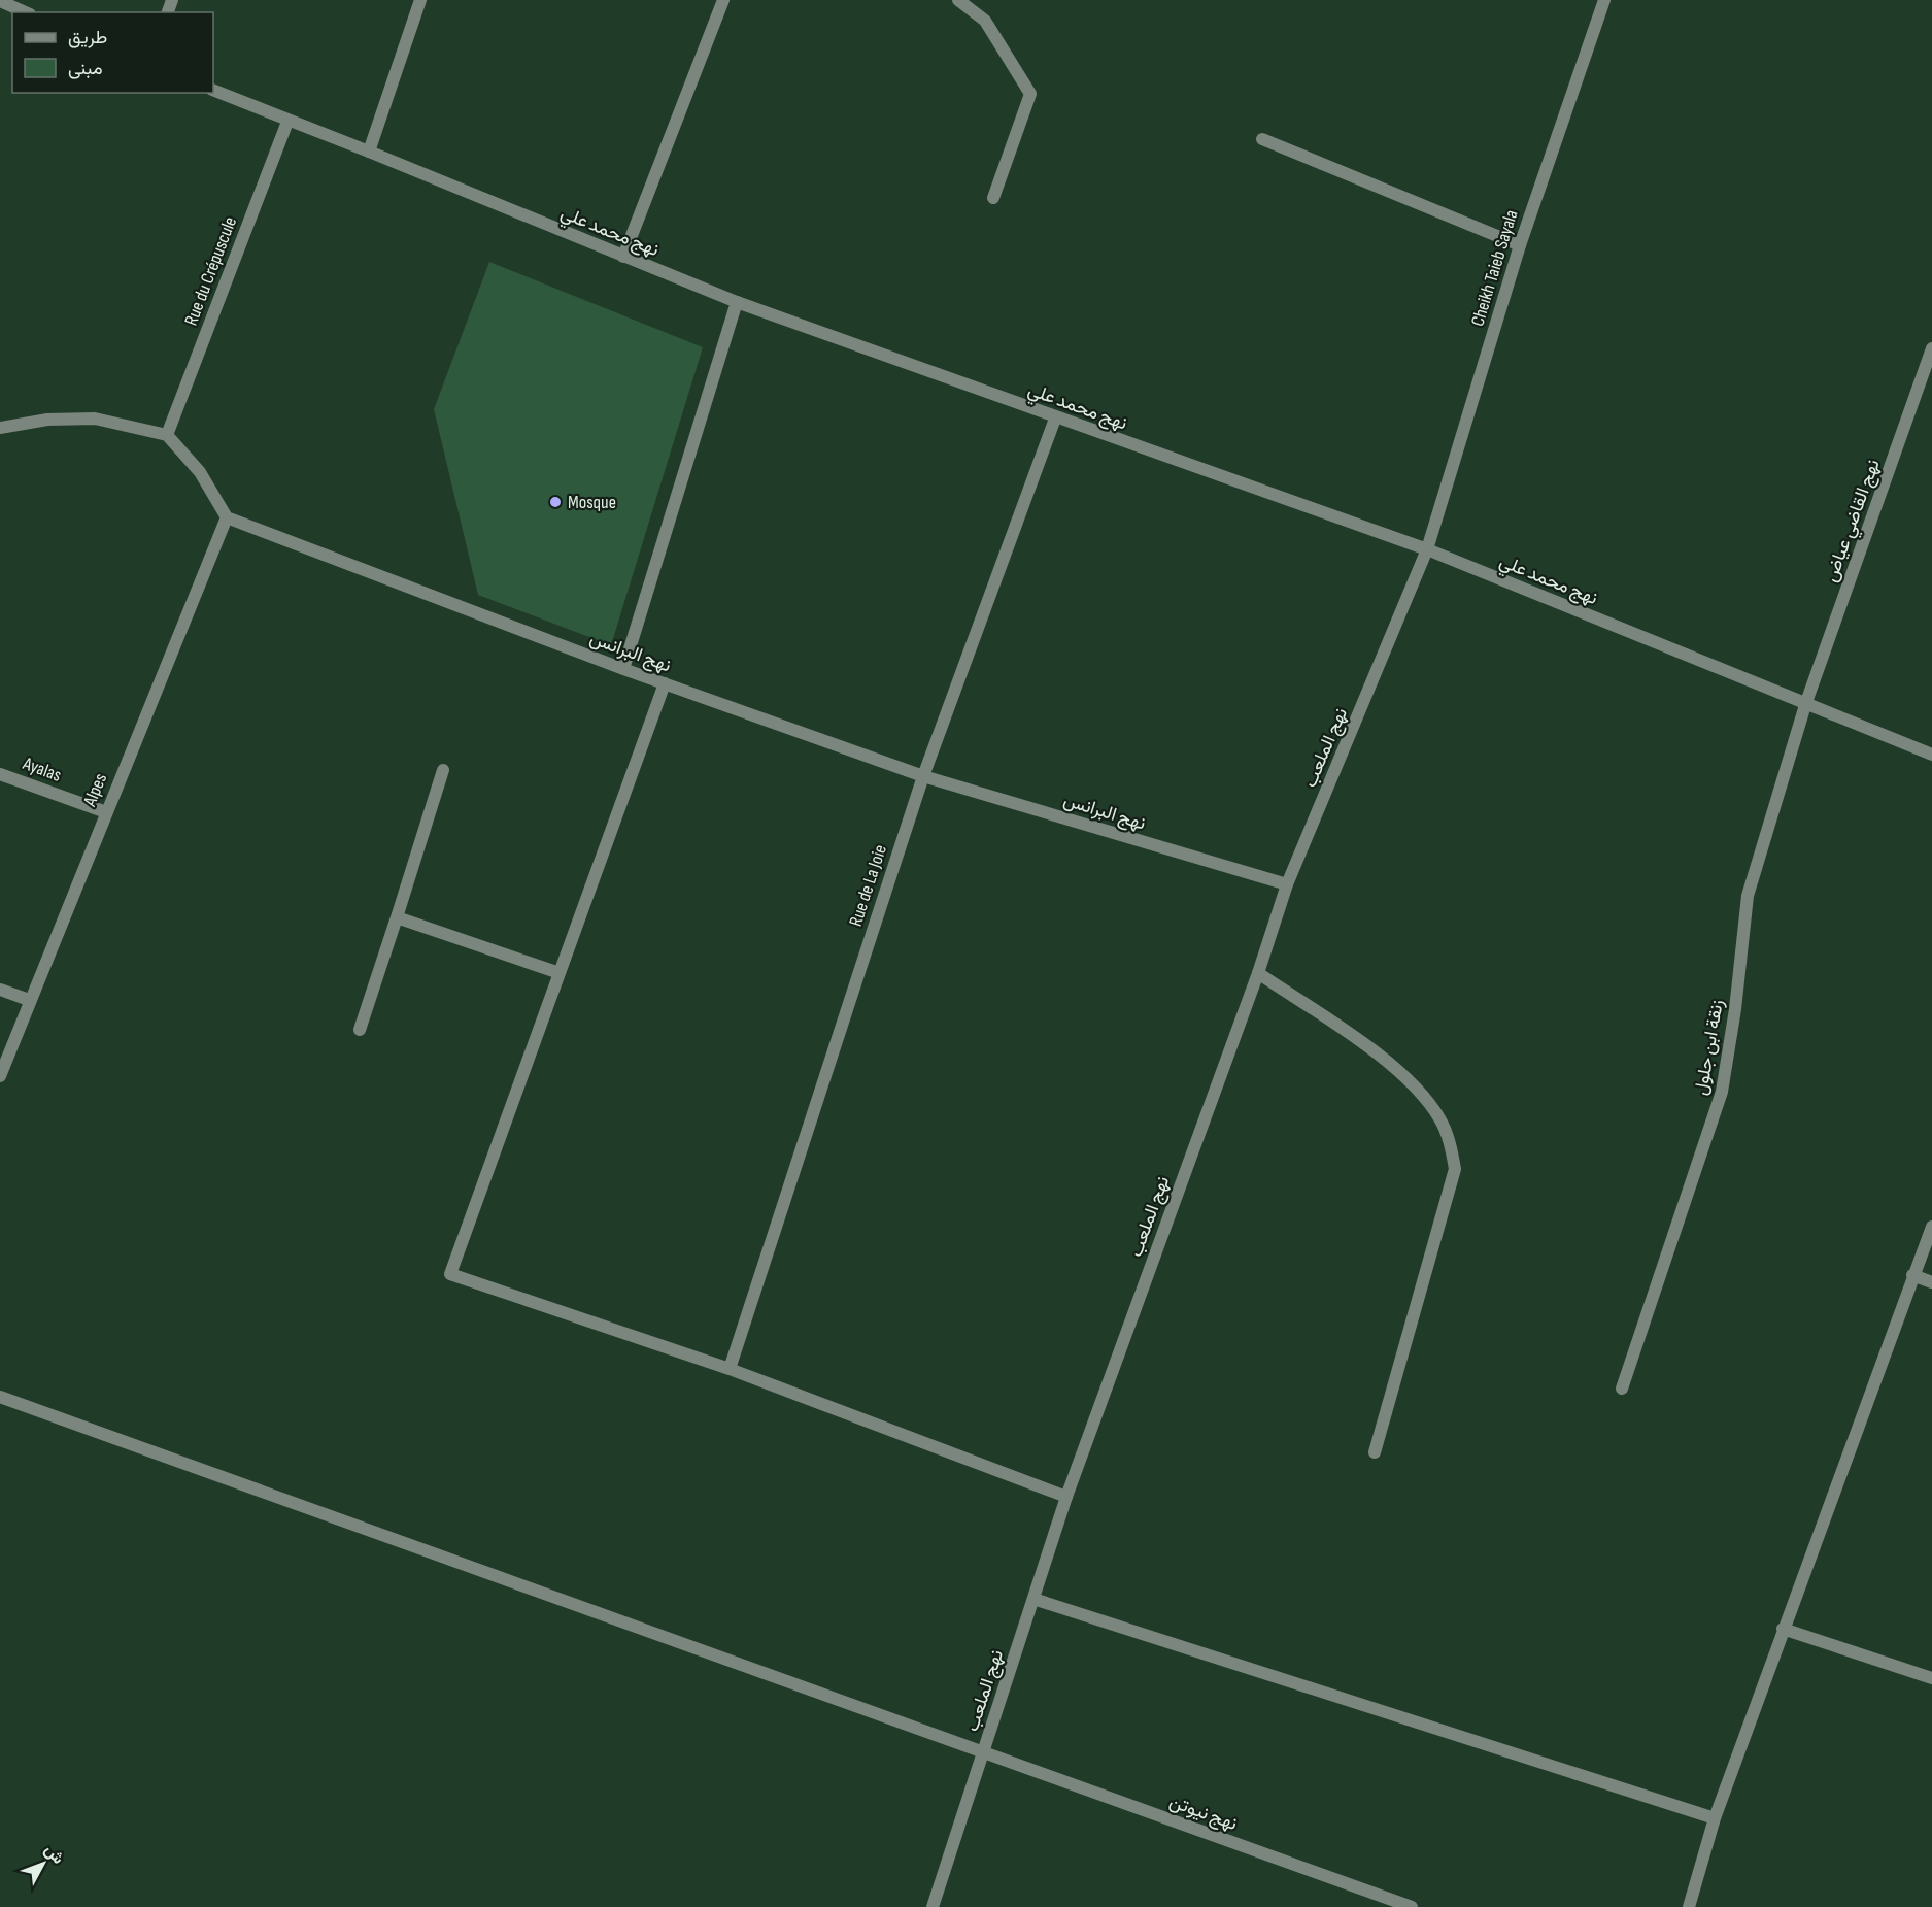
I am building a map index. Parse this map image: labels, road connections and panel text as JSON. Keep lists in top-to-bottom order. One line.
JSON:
{"streets":{"street":["نهج محمد علي","Cheikh Taieb Sayala","Rue du Crépuscule","نهج القاضي عياض","نهج البرانس","نهج الملعب","Ayalas","Alpes","Rue de La Joie","زنقة ابن جلول","نهج نيوتن"]},"crossings":[["نهج محمد علي","Cheikh Taieb Sayala"],["نهج محمد علي","Rue du Crépuscule"],["نهج محمد علي","نهج القاضي عياض"],["نهج محمد علي","نهج الملعب"],["نهج محمد علي","Rue de La Joie"],["نهج محمد علي","زنقة ابن جلول"],["Cheikh Taieb Sayala","نهج الملعب"],["نهج القاضي عياض","زنقة ابن جلول"],["نهج البرانس","نهج الملعب"],["نهج البرانس","Alpes"],["نهج البرانس","Rue de La Joie"],["نهج الملعب","نهج نيوتن"],["Ayalas","Alpes"]],"places":["Mosque"],"legend":["طريق","مبنى"],"north":"top right"}
